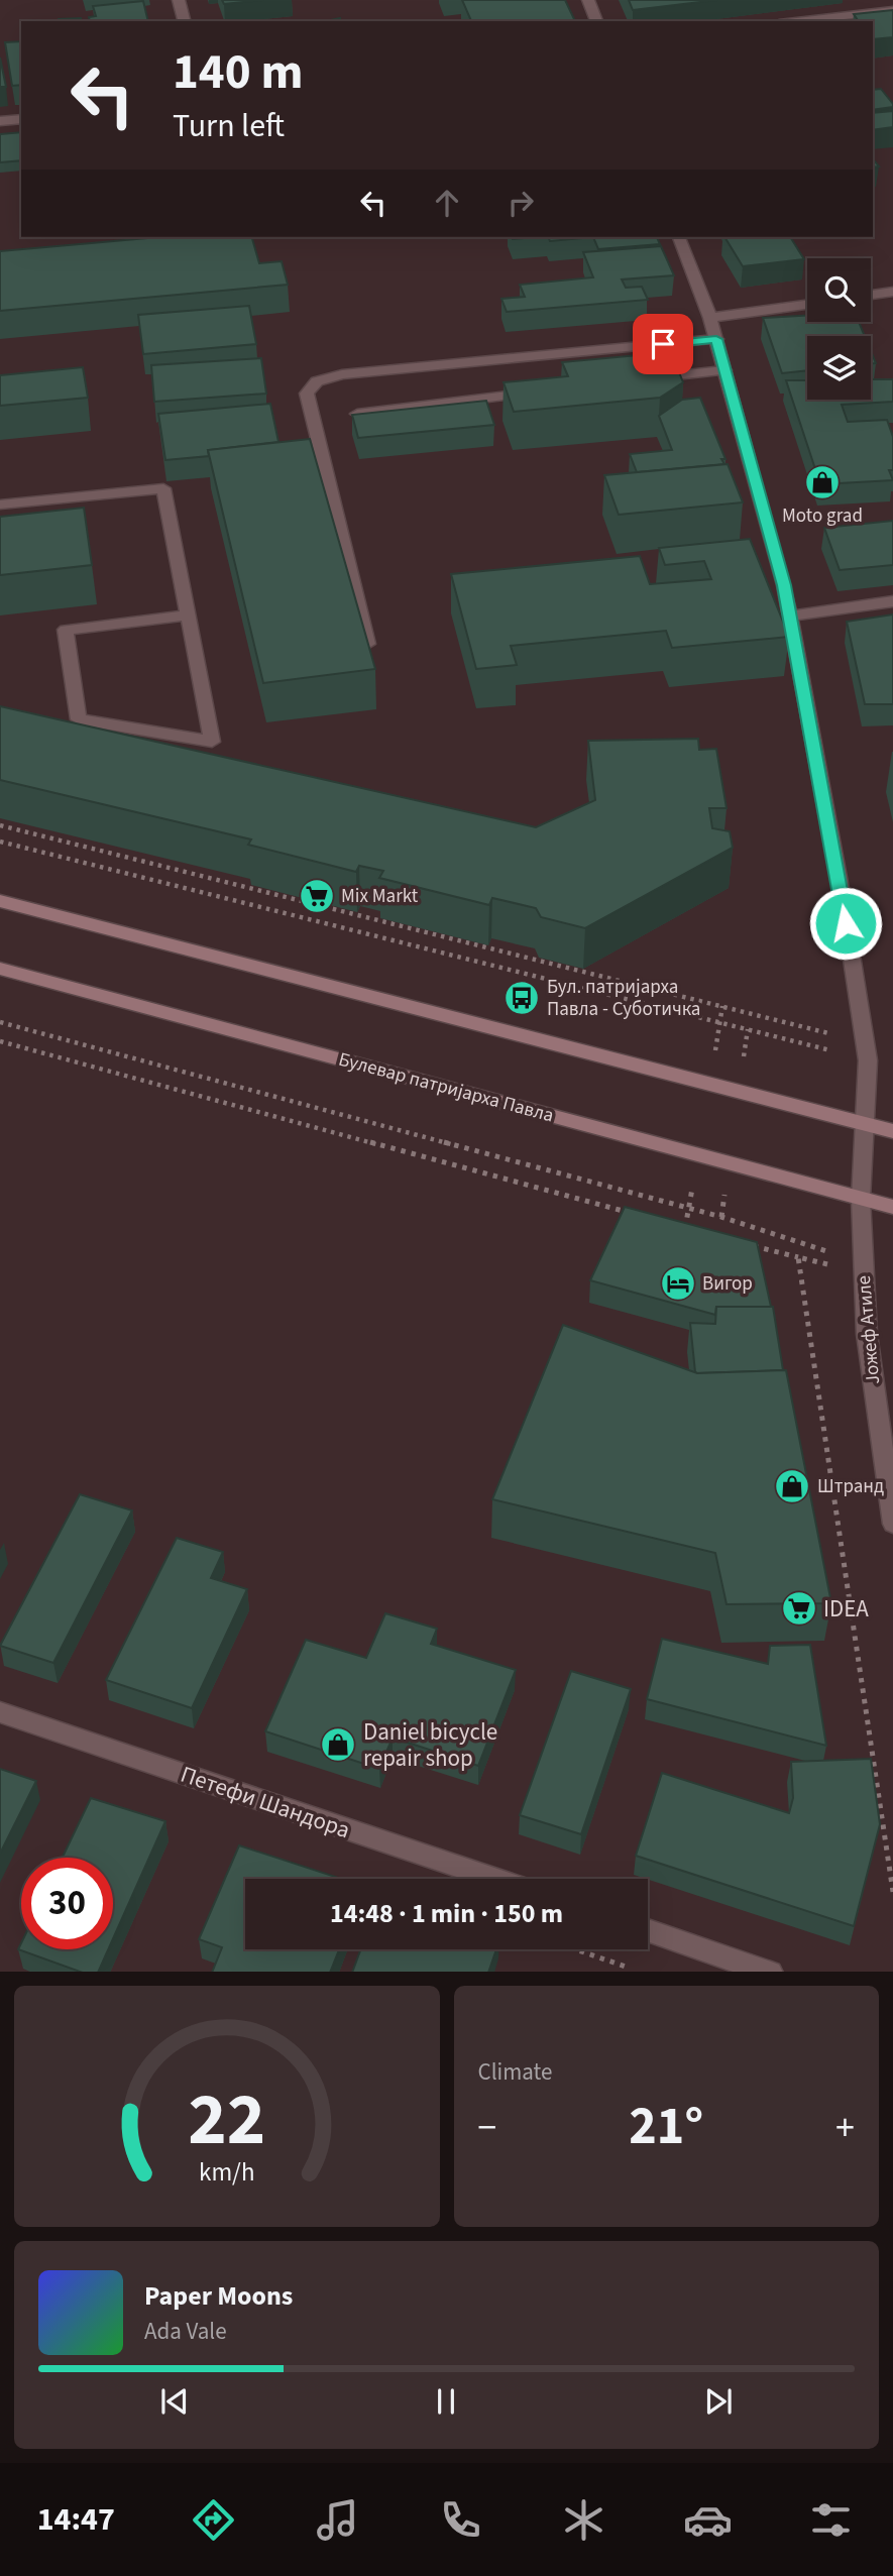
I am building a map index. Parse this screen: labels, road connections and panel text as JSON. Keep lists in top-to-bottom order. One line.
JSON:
{"streets":{"main road":["Булевар патријарха Павла"],"street":["Јожеф Атиле","Петефи Шандора"]},"crossings":[["Булевар патријарха Павла","Јожеф Атиле"]],"places":{"shop":["Moto grad","Штранд","Daniel bicycle repair shop"],"supermarket":["Mix Markt","IDEA"],"bus stop":["Бул. патријарха Павла - Суботичка"],"hotel":["Вигор"]},"page":{"turn":["140 m","Turn left"],"limit":"30","trip":"14:48 · 1 min · 150 m","tile":"Climate","heat":["−","21°","+"],"song":["Paper Moons","Ada Vale"],"tabs":"14:47","gauge":["22","km/h"]}}
